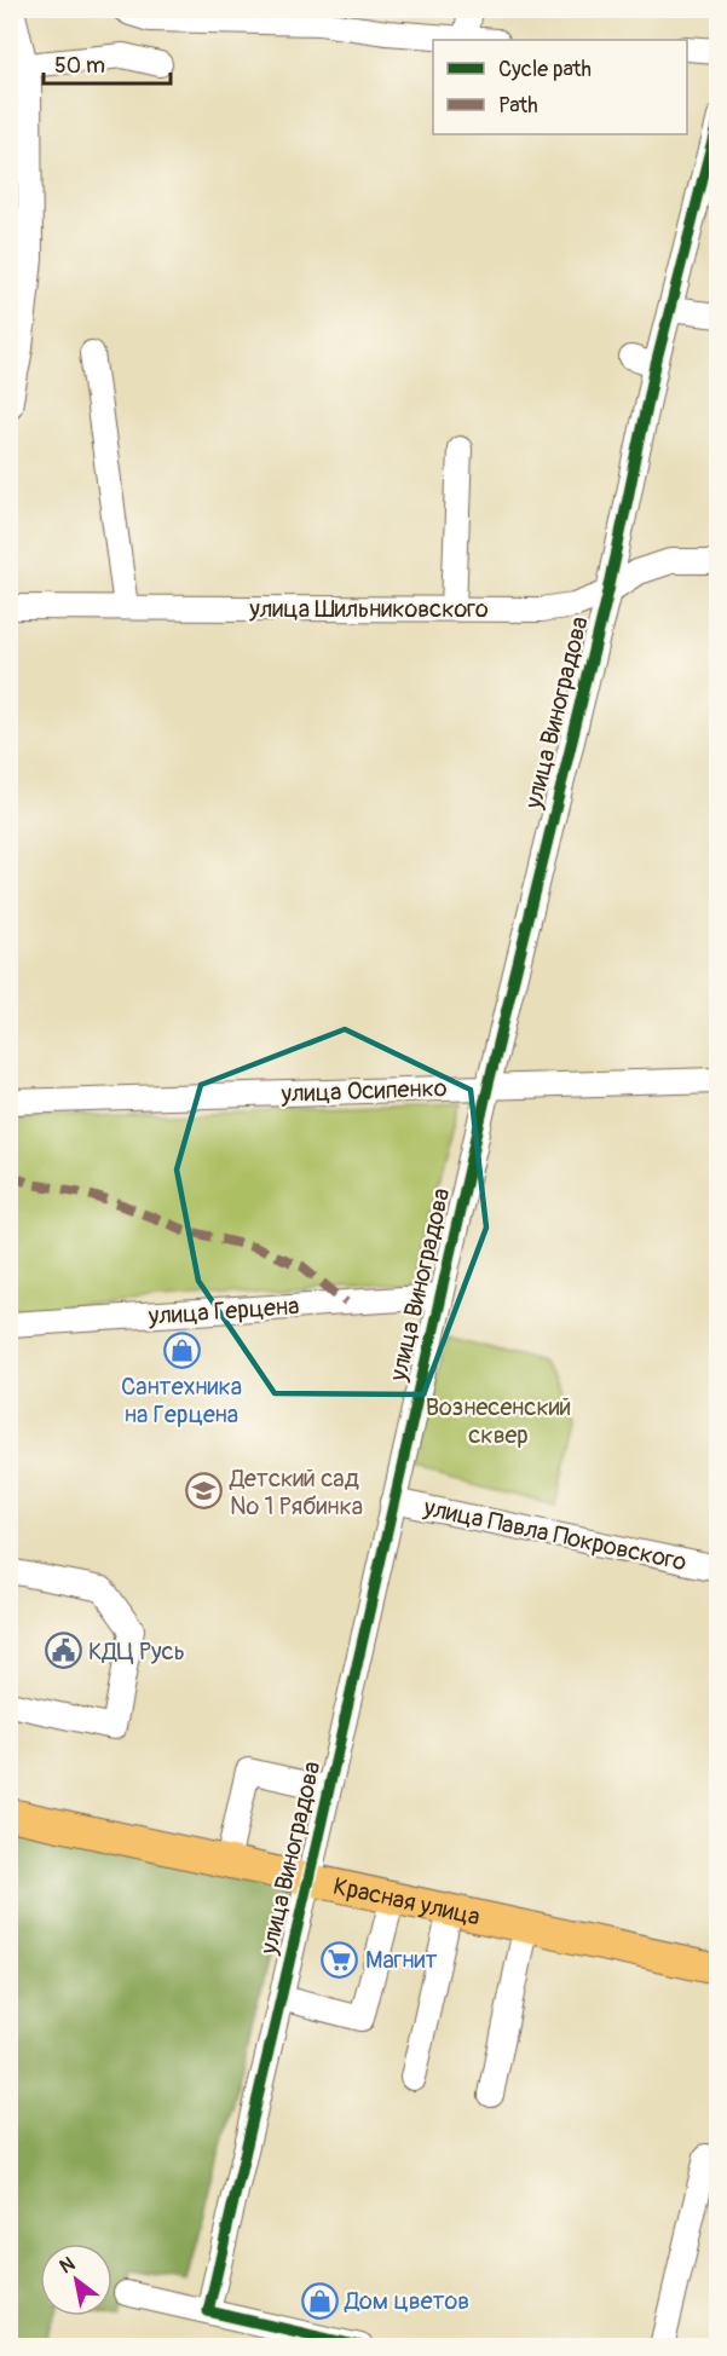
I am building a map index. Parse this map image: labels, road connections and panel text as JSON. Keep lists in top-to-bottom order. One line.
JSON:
{"streets":{"main road":["Красная улица"],"street":["улица Шильниковского","улица Виноградова","улица Осипенко","улица Герцена","улица Павла Покровского"]},"crossings":[["улица Шильниковского","улица Виноградова"],["улица Виноградова","улица Осипенко"],["улица Виноградова","улица Герцена"],["улица Виноградова","улица Павла Покровского"],["улица Виноградова","Красная улица"]],"parks":["Вознесенский сквер"],"places":{"shop":["Сантехника на Герцена","Дом цветов"],"school or university":["Детский сад № 1 Рябинка"],"public building":["КДЦ Русь"],"supermarket":["Магнит"]},"legend":["Cycle path","Path"],"scale_bar":"50 m","north":"top left"}
